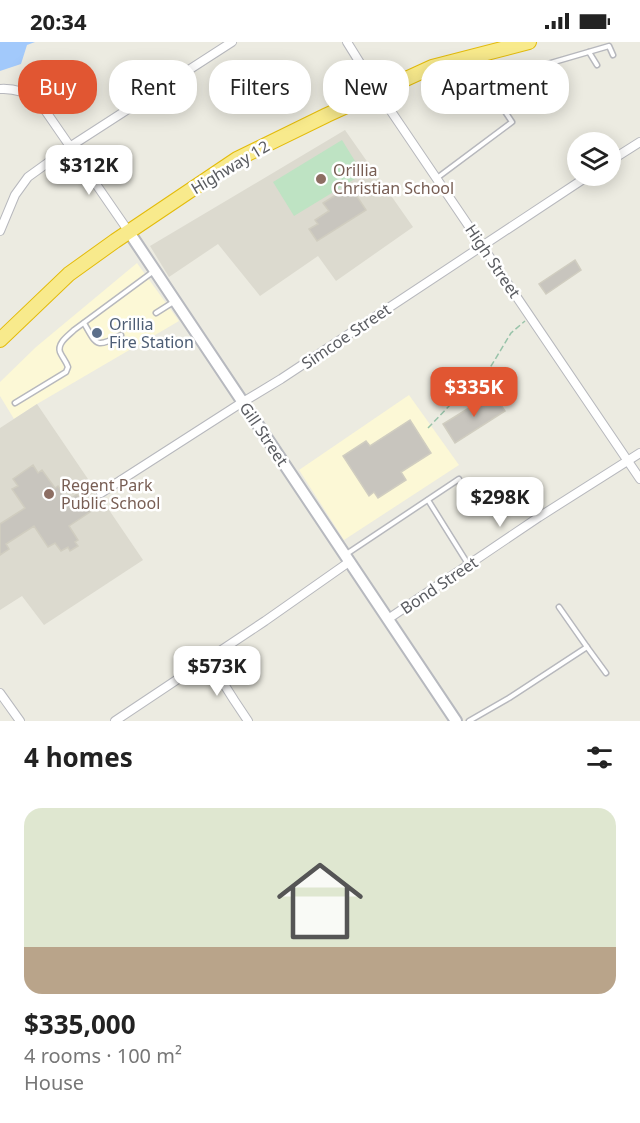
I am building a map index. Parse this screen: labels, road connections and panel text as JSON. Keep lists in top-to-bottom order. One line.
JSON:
{"streets":{"highway":["Highway 12"],"main road":["Gill Street"],"street":["High Street","Simcoe Street","Bond Street"]},"crossings":[["Highway 12","Gill Street"],["High Street","Simcoe Street"],["High Street","Bond Street"],["Simcoe Street","Gill Street"],["Gill Street","Bond Street"]],"places":["Orillia Christian School","Orillia Fire Station","Regent Park Public School"],"page":{"status":"20:34","chip":["Buy","Rent","Filters","New","Apartment"],"price":["$312K","$335K","$298K","$573K"],"heading":"4 homes","list":[{"name":"$335,000","note":"4 rooms · 100 m² · House"}]}}
